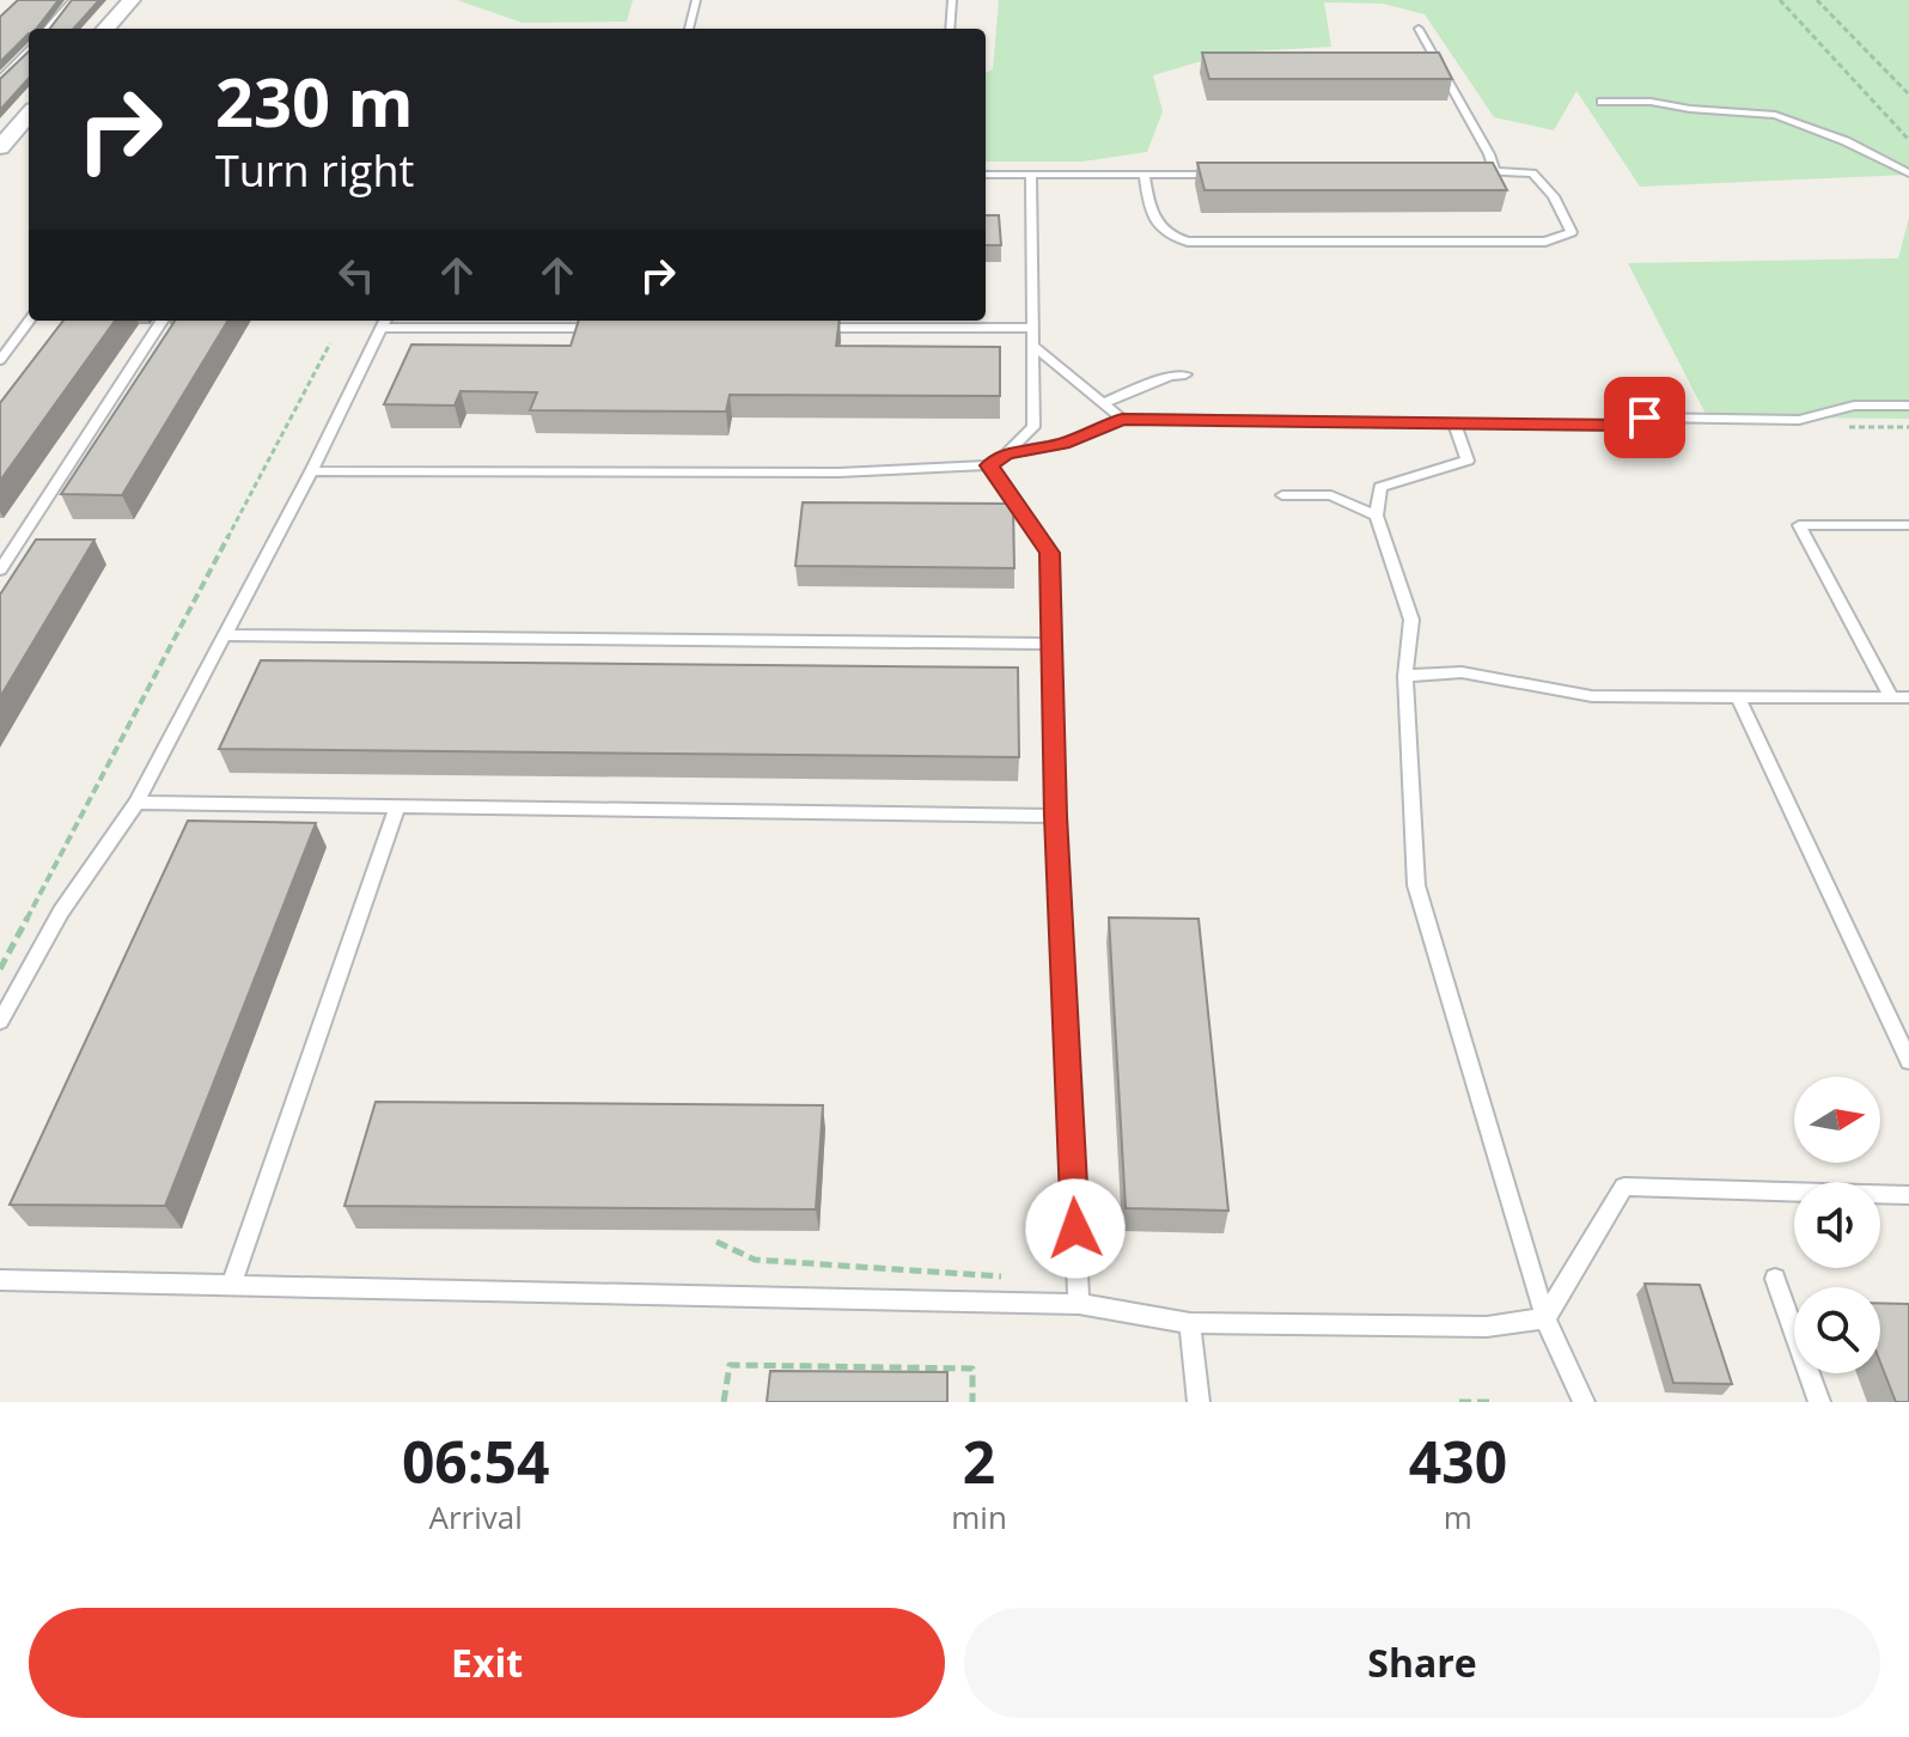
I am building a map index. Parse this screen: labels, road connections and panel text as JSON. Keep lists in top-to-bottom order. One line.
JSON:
{"north":"right","page":{"turn":["230 m","Turn right"],"eta":["06:54","Arrival","2","min","430","m"],"buttons":["Exit","Share"]}}
